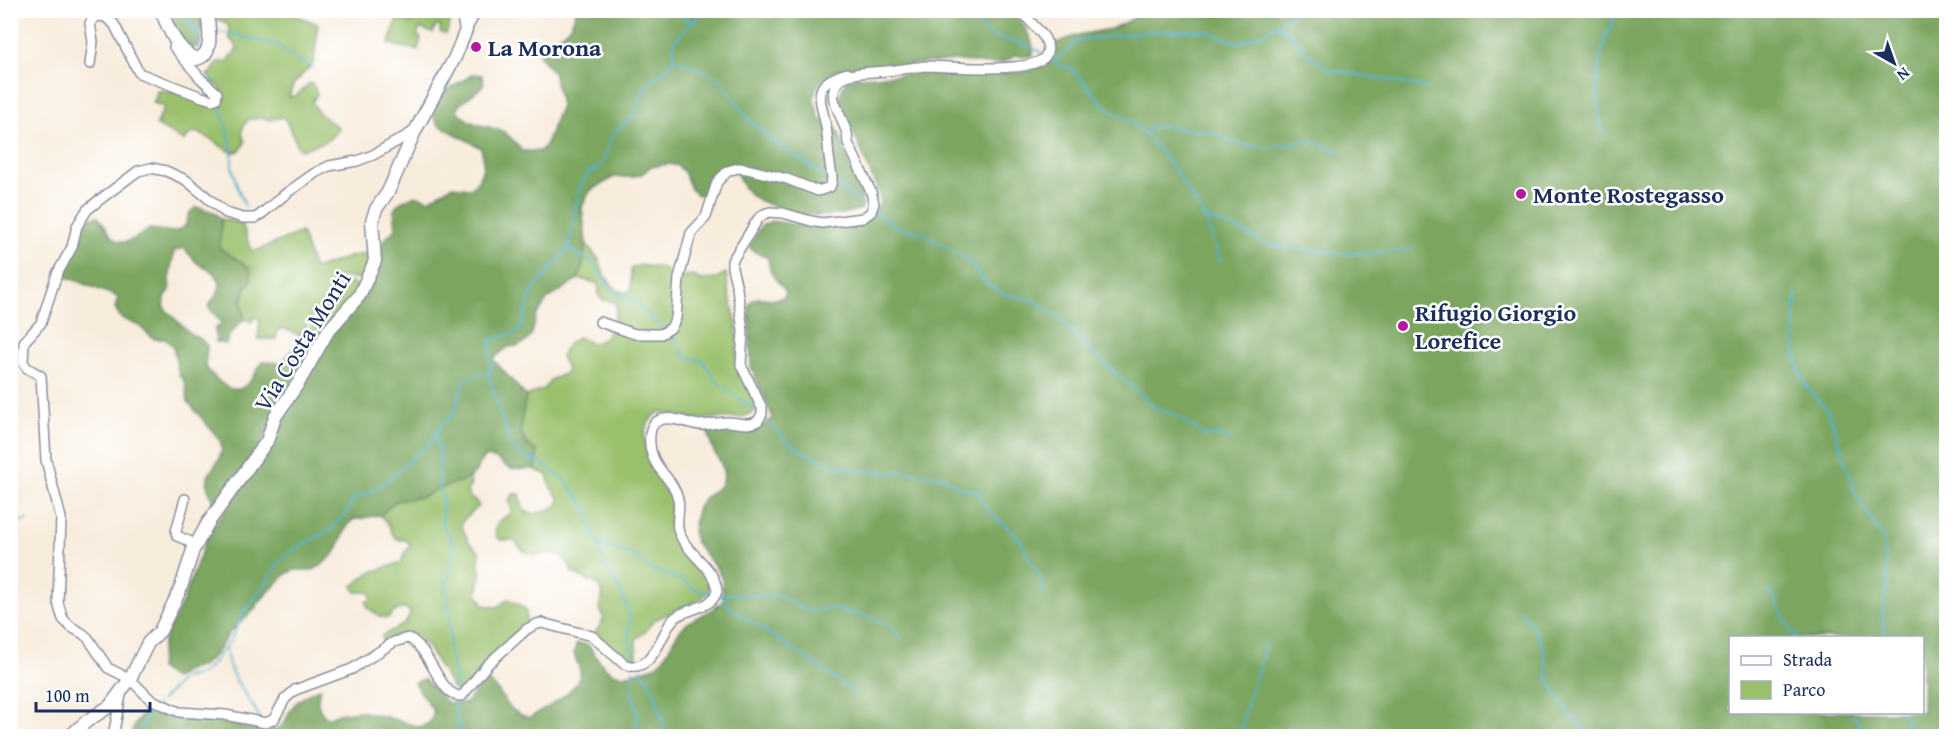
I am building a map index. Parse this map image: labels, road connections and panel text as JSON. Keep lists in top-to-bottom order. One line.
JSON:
{"streets":{"street":["Via Costa Monti"]},"places":["La Morona","Monte Rostegasso","Rifugio Giorgio Lorefice"],"legend":["Strada","Parco"],"scale_bar":"100 m","north":"bottom right"}
